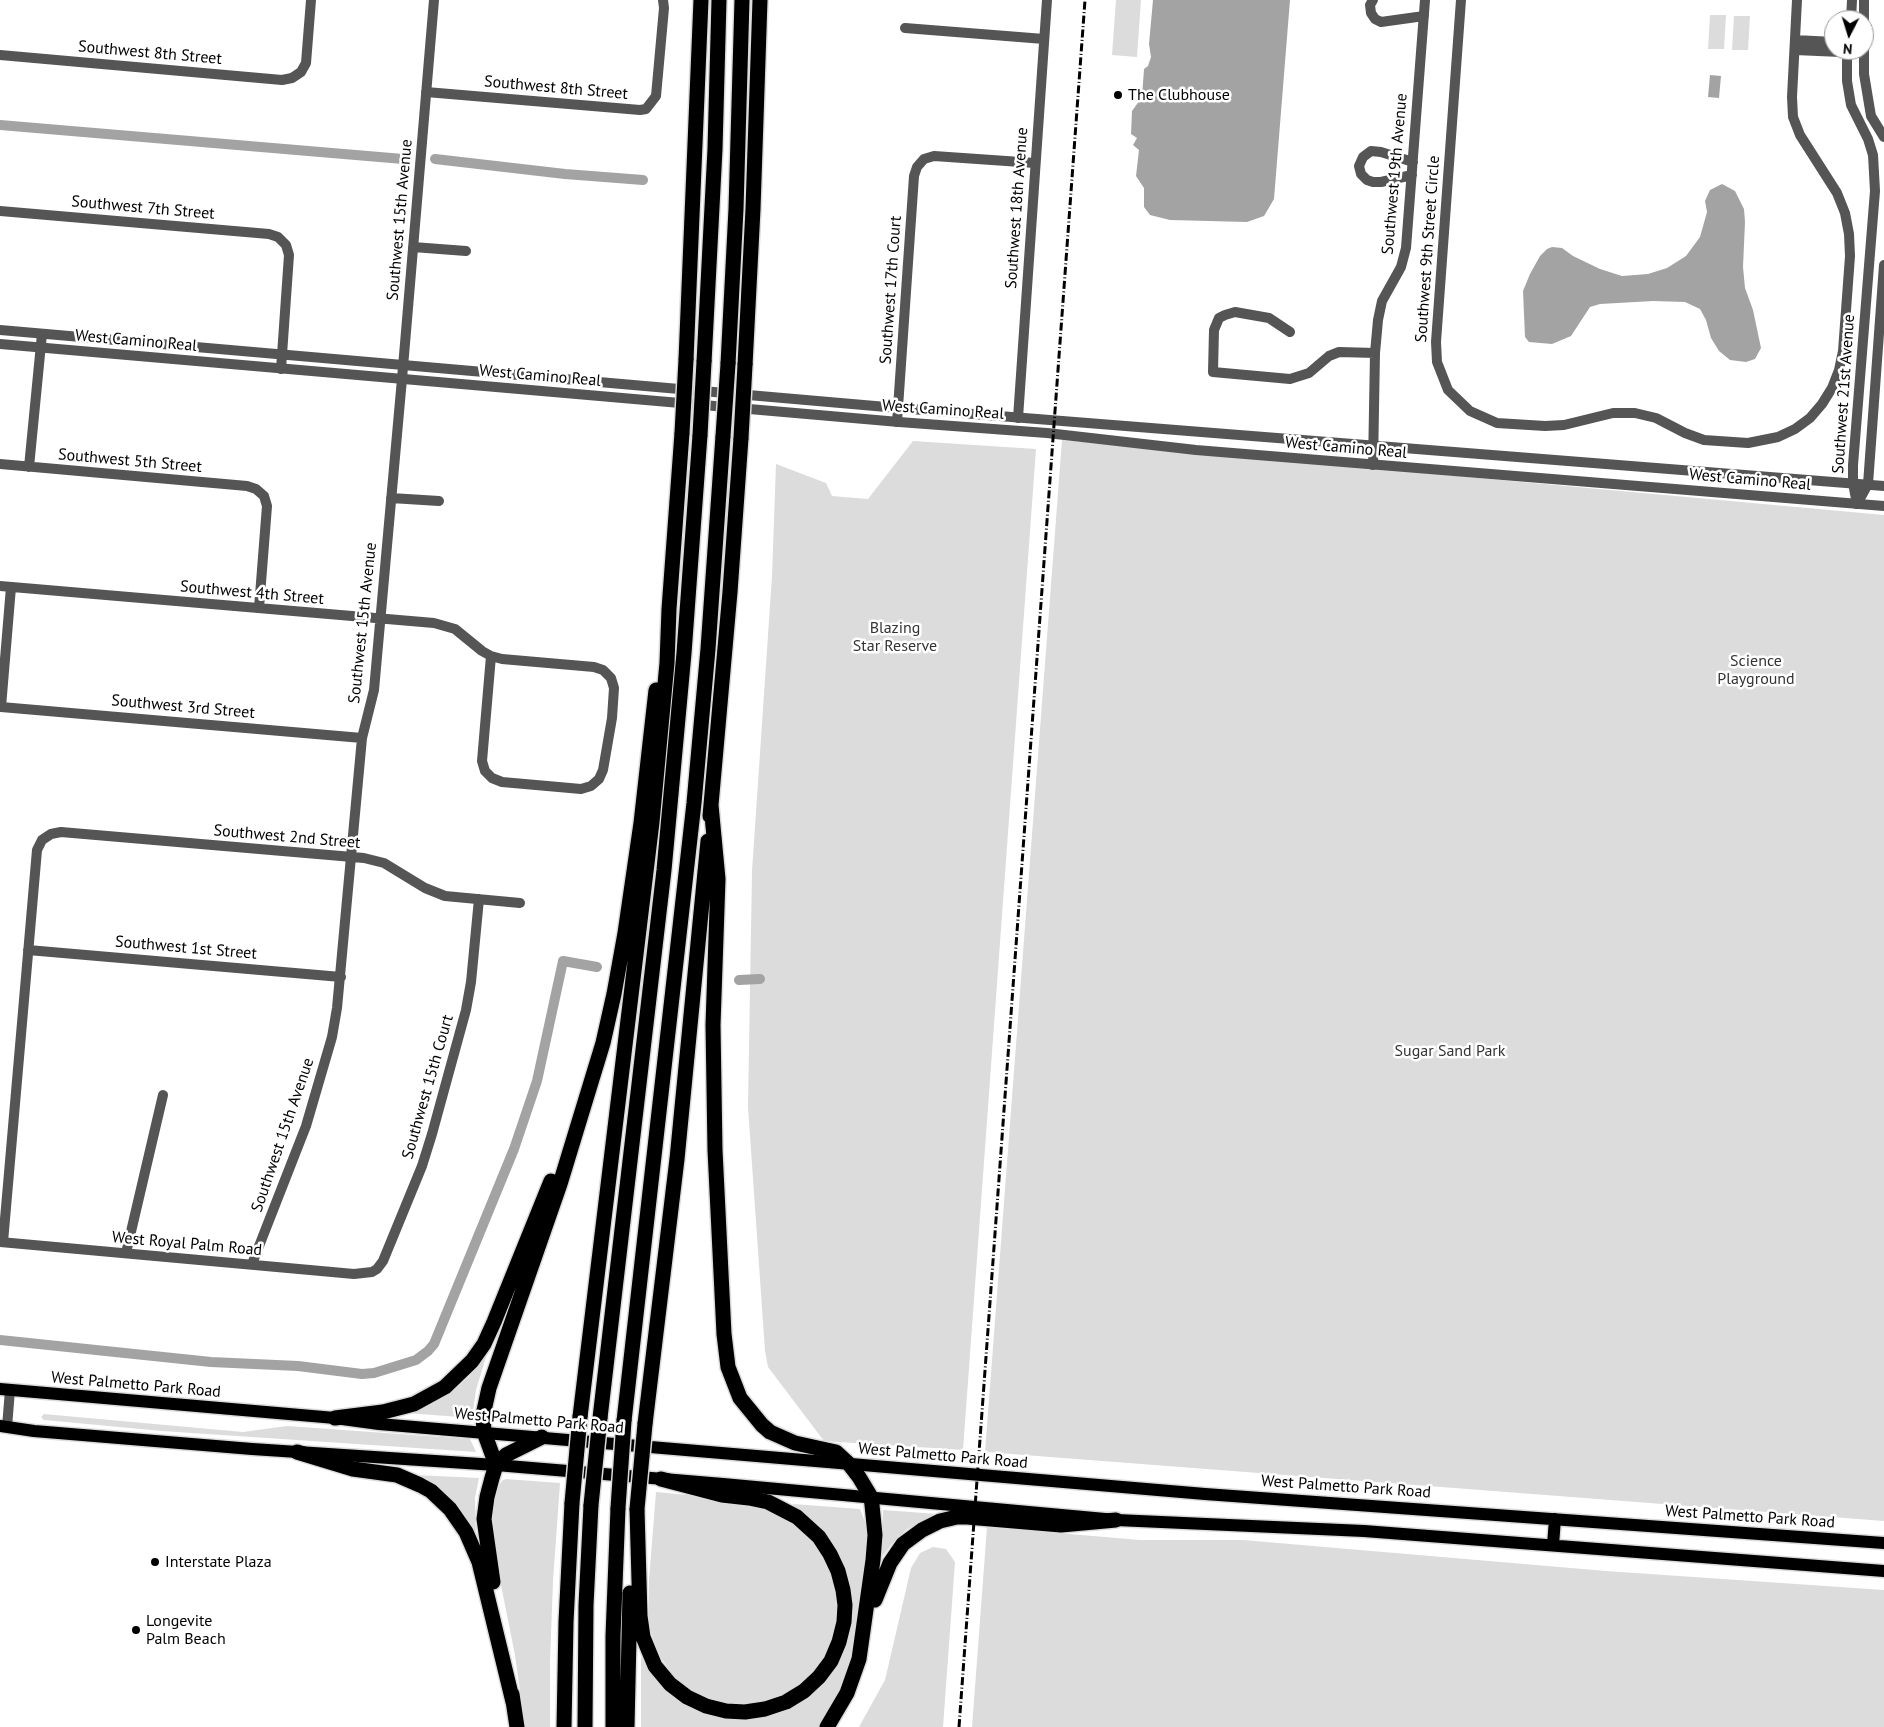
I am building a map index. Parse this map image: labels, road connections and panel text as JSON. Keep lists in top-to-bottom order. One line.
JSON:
{"streets":{"main road":["West Palmetto Park Road"],"street":["Southwest 8th Street","Southwest 19th Avenue","Southwest 7th Street","Southwest 18th Avenue","Southwest 15th Avenue","Southwest 9th Street Circle","Southwest 17th Court","West Camino Real","Southwest 21st Avenue","Southwest 5th Street","Southwest 4th Street","Southwest 3rd Street","Southwest 2nd Street","Southwest 1st Street","Southwest 15th Court","West Royal Palm Road"]},"crossings":[["Southwest 8th Street","Southwest 15th Avenue"],["Southwest 19th Avenue","West Camino Real"],["Southwest 7th Street","West Camino Real"],["Southwest 18th Avenue","Southwest 17th Court"],["Southwest 18th Avenue","West Camino Real"],["Southwest 15th Avenue","West Camino Real"],["Southwest 15th Avenue","Southwest 4th Street"],["Southwest 15th Avenue","Southwest 3rd Street"],["Southwest 15th Avenue","Southwest 2nd Street"],["Southwest 15th Avenue","Southwest 1st Street"],["Southwest 15th Avenue","West Royal Palm Road"],["Southwest 17th Court","West Camino Real"],["West Camino Real","Southwest 21st Avenue"],["Southwest 5th Street","Southwest 4th Street"],["Southwest 2nd Street","Southwest 1st Street"],["Southwest 2nd Street","Southwest 15th Court"],["Southwest 15th Court","West Royal Palm Road"]],"parks":["Blazing Star Reserve","Science Playground","Sugar Sand Park"],"places":["The Clubhouse","Interstate Plaza","Longevite Palm Beach"],"north":"bottom"}
